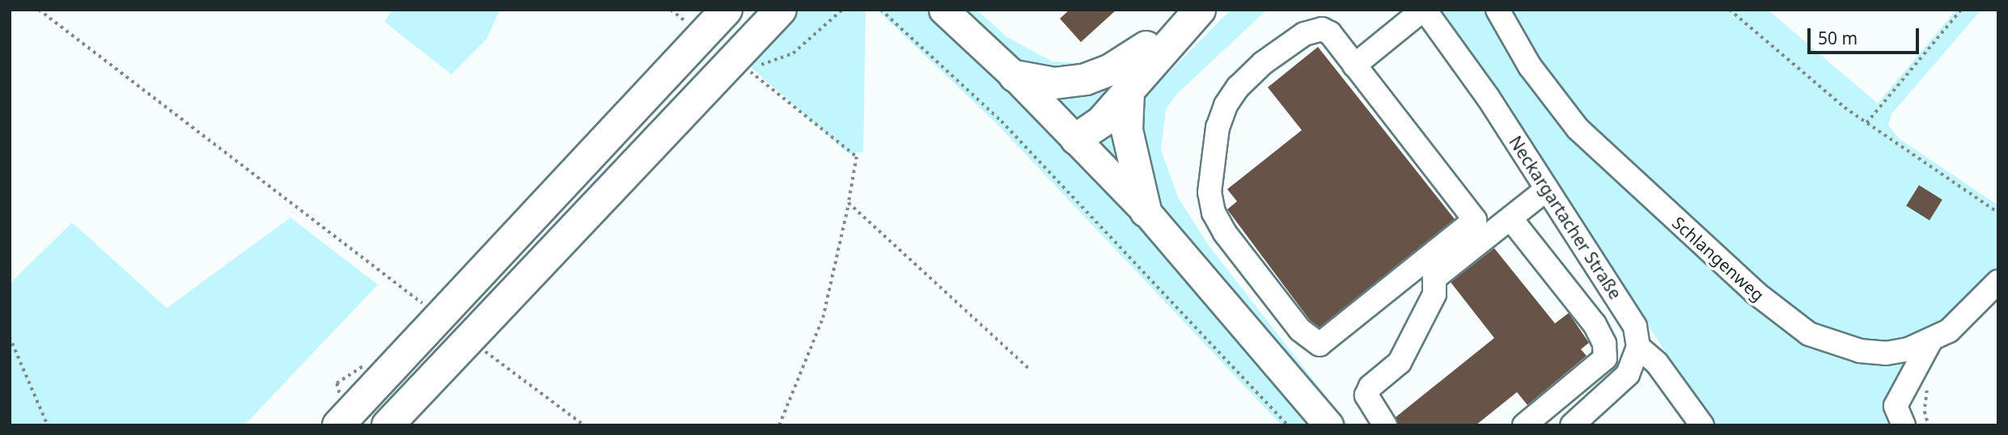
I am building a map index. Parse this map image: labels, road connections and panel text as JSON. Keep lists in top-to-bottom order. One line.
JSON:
{"streets":{"street":["Neckargartacher Straße","Schlangenweg"]},"scale_bar":"50 m"}
